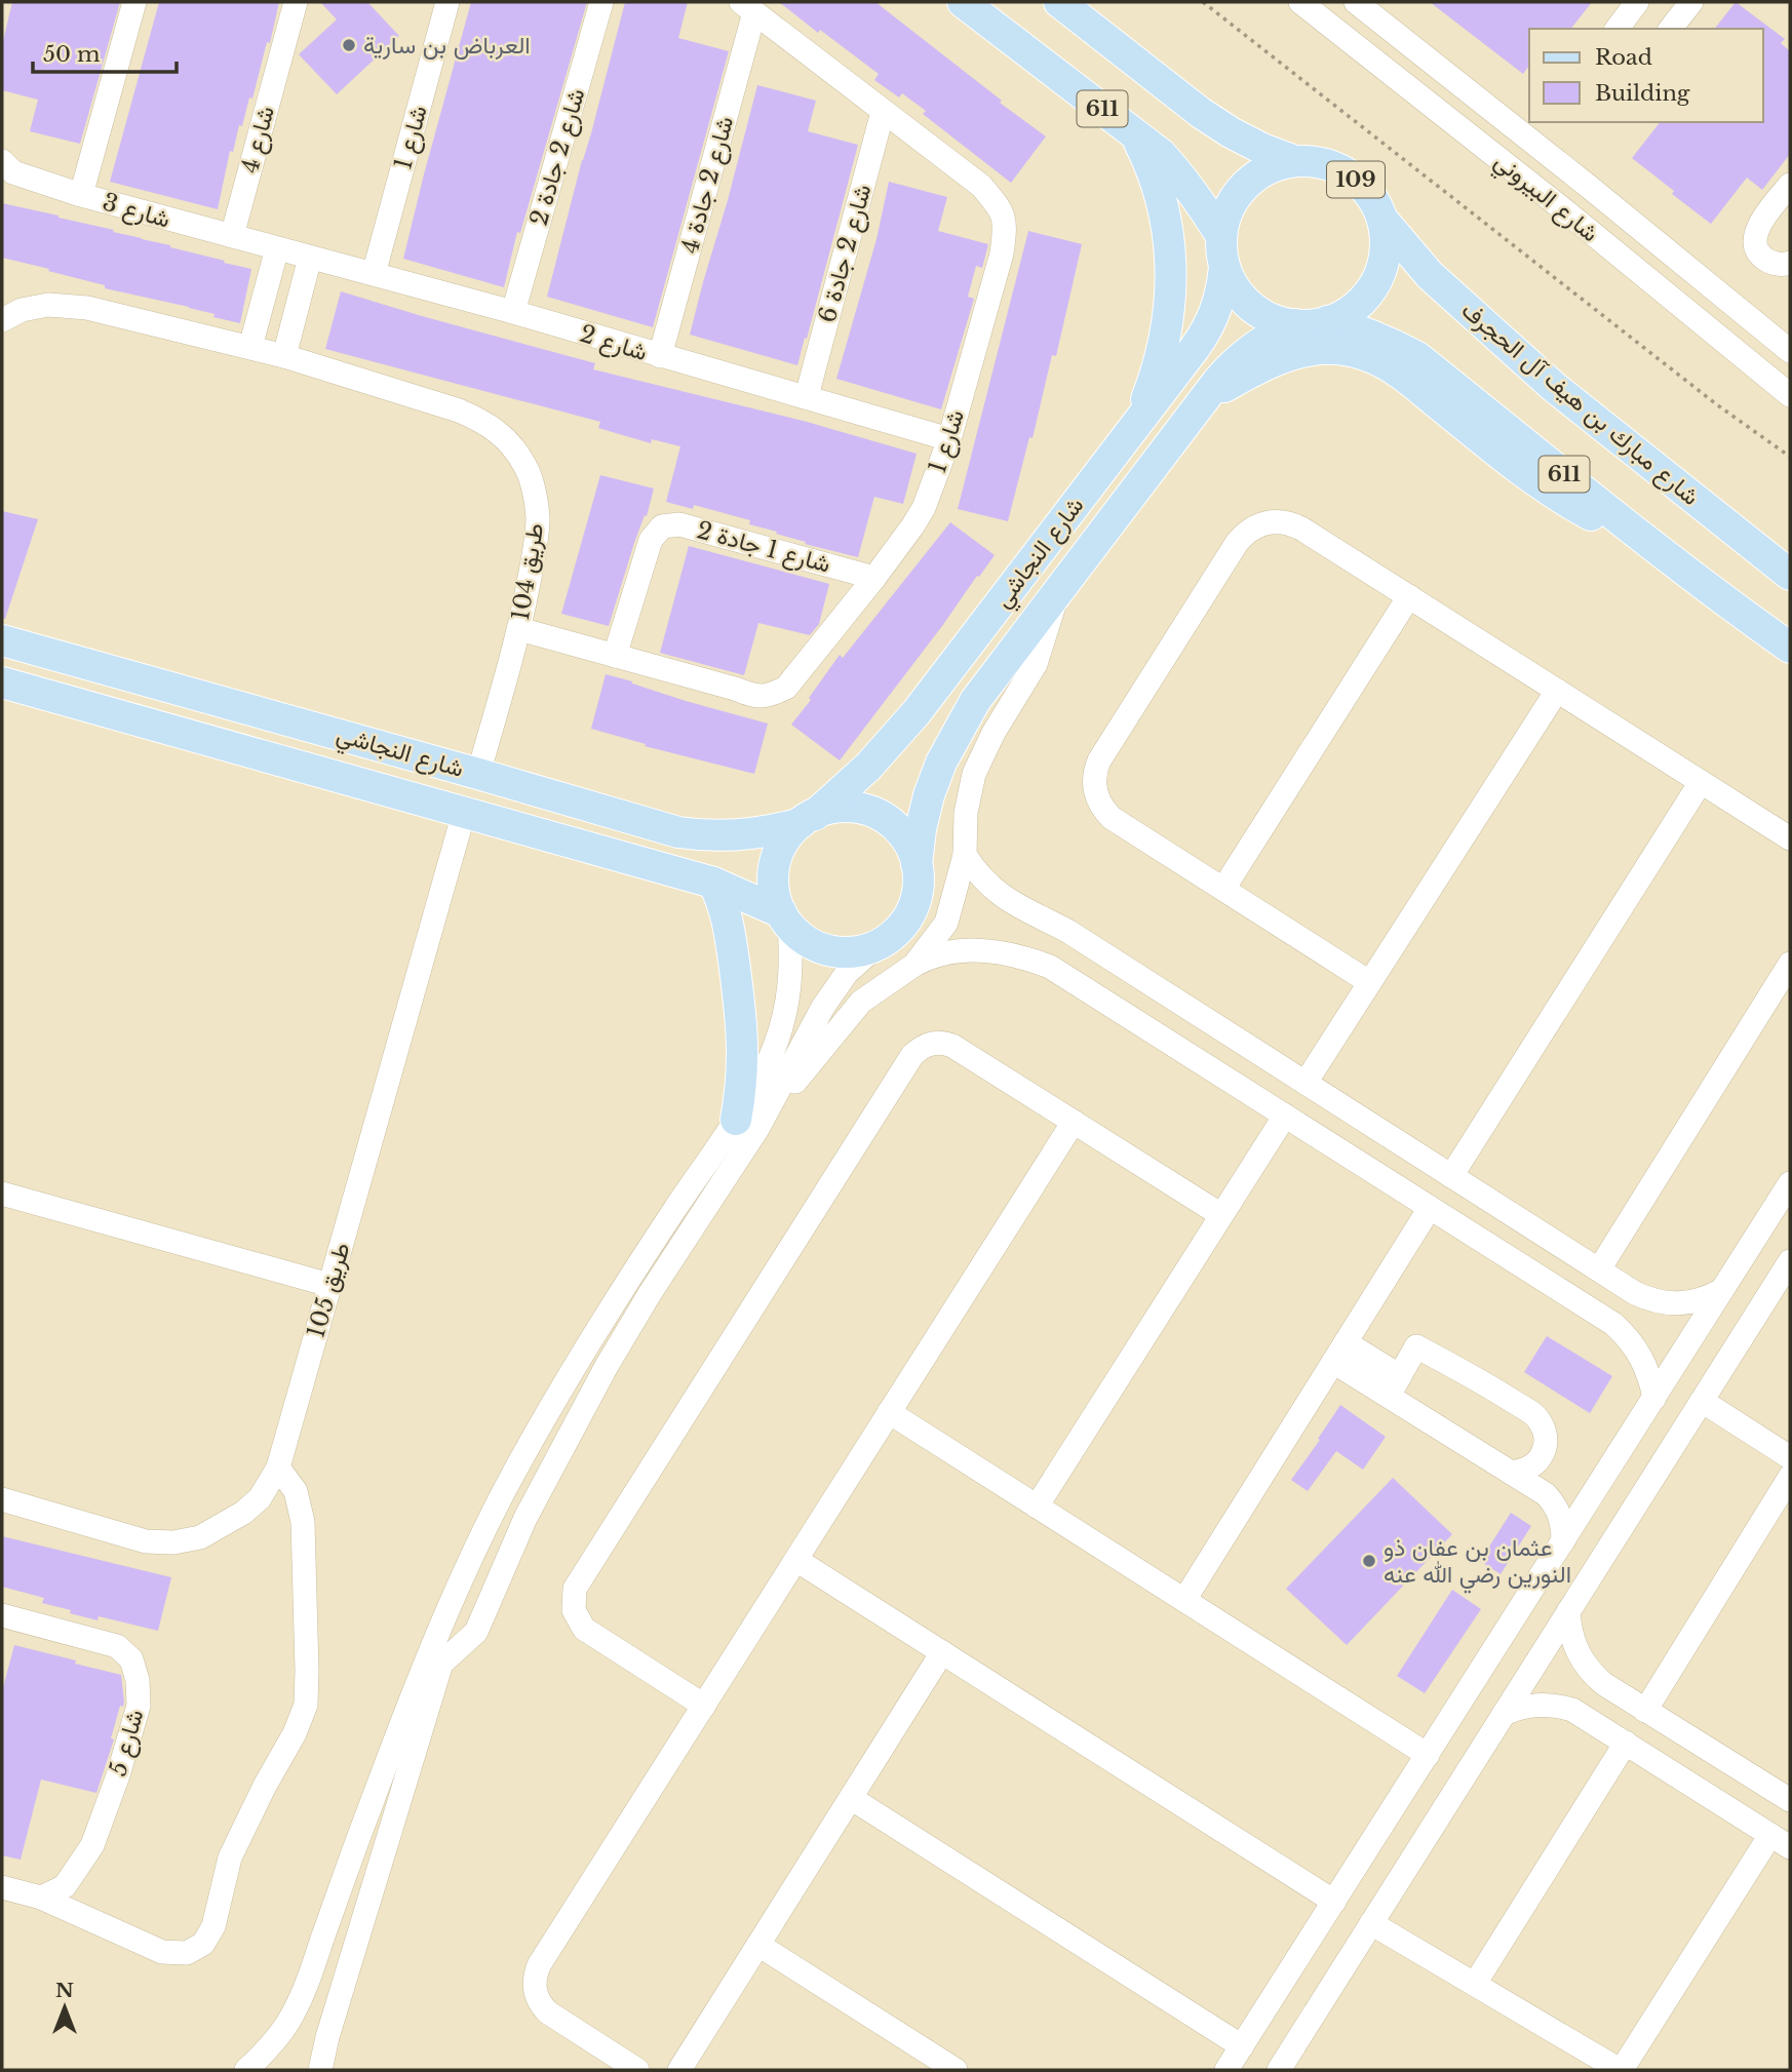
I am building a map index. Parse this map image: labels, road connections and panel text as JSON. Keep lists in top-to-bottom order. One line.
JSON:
{"streets":{"main road":["611","109","شارع مبارك بن هيف آل الحجرف","شارع النجاشي"],"street":["شارع 1","شارع 4","شارع 2 جادة 2","شارع 2 جادة 4","شارع البيروني","شارع 3","شارع 2 جادة 6","شارع 2","شارع 1 جادة 2","طريق 104","طريق 105","شارع 5"]},"crossings":[["611","109"],["611","شارع مبارك بن هيف آل الحجرف"],["611","شارع النجاشي"],["شارع 1","شارع 2 جادة 4"],["شارع 1","شارع 2 جادة 6"],["شارع 1","شارع 2"],["شارع 1","شارع 1 جادة 2"],["شارع 1","طريق 104"],["شارع 4","شارع 3"],["شارع 2 جادة 2","شارع 2"],["109","شارع مبارك بن هيف آل الحجرف"],["109","شارع النجاشي"],["شارع 2 جادة 4","شارع 2"],["شارع 3","شارع 2"],["شارع 2 جادة 6","شارع 2"],["شارع مبارك بن هيف آل الحجرف","شارع النجاشي"],["شارع النجاشي","طريق 104"],["شارع النجاشي","طريق 105"]],"places":["العرباض بن سارية","عثمان بن عفان ذو النورين رضي الله عنه"],"legend":["Road","Building"],"scale_bar":"50 m","north":"top"}
